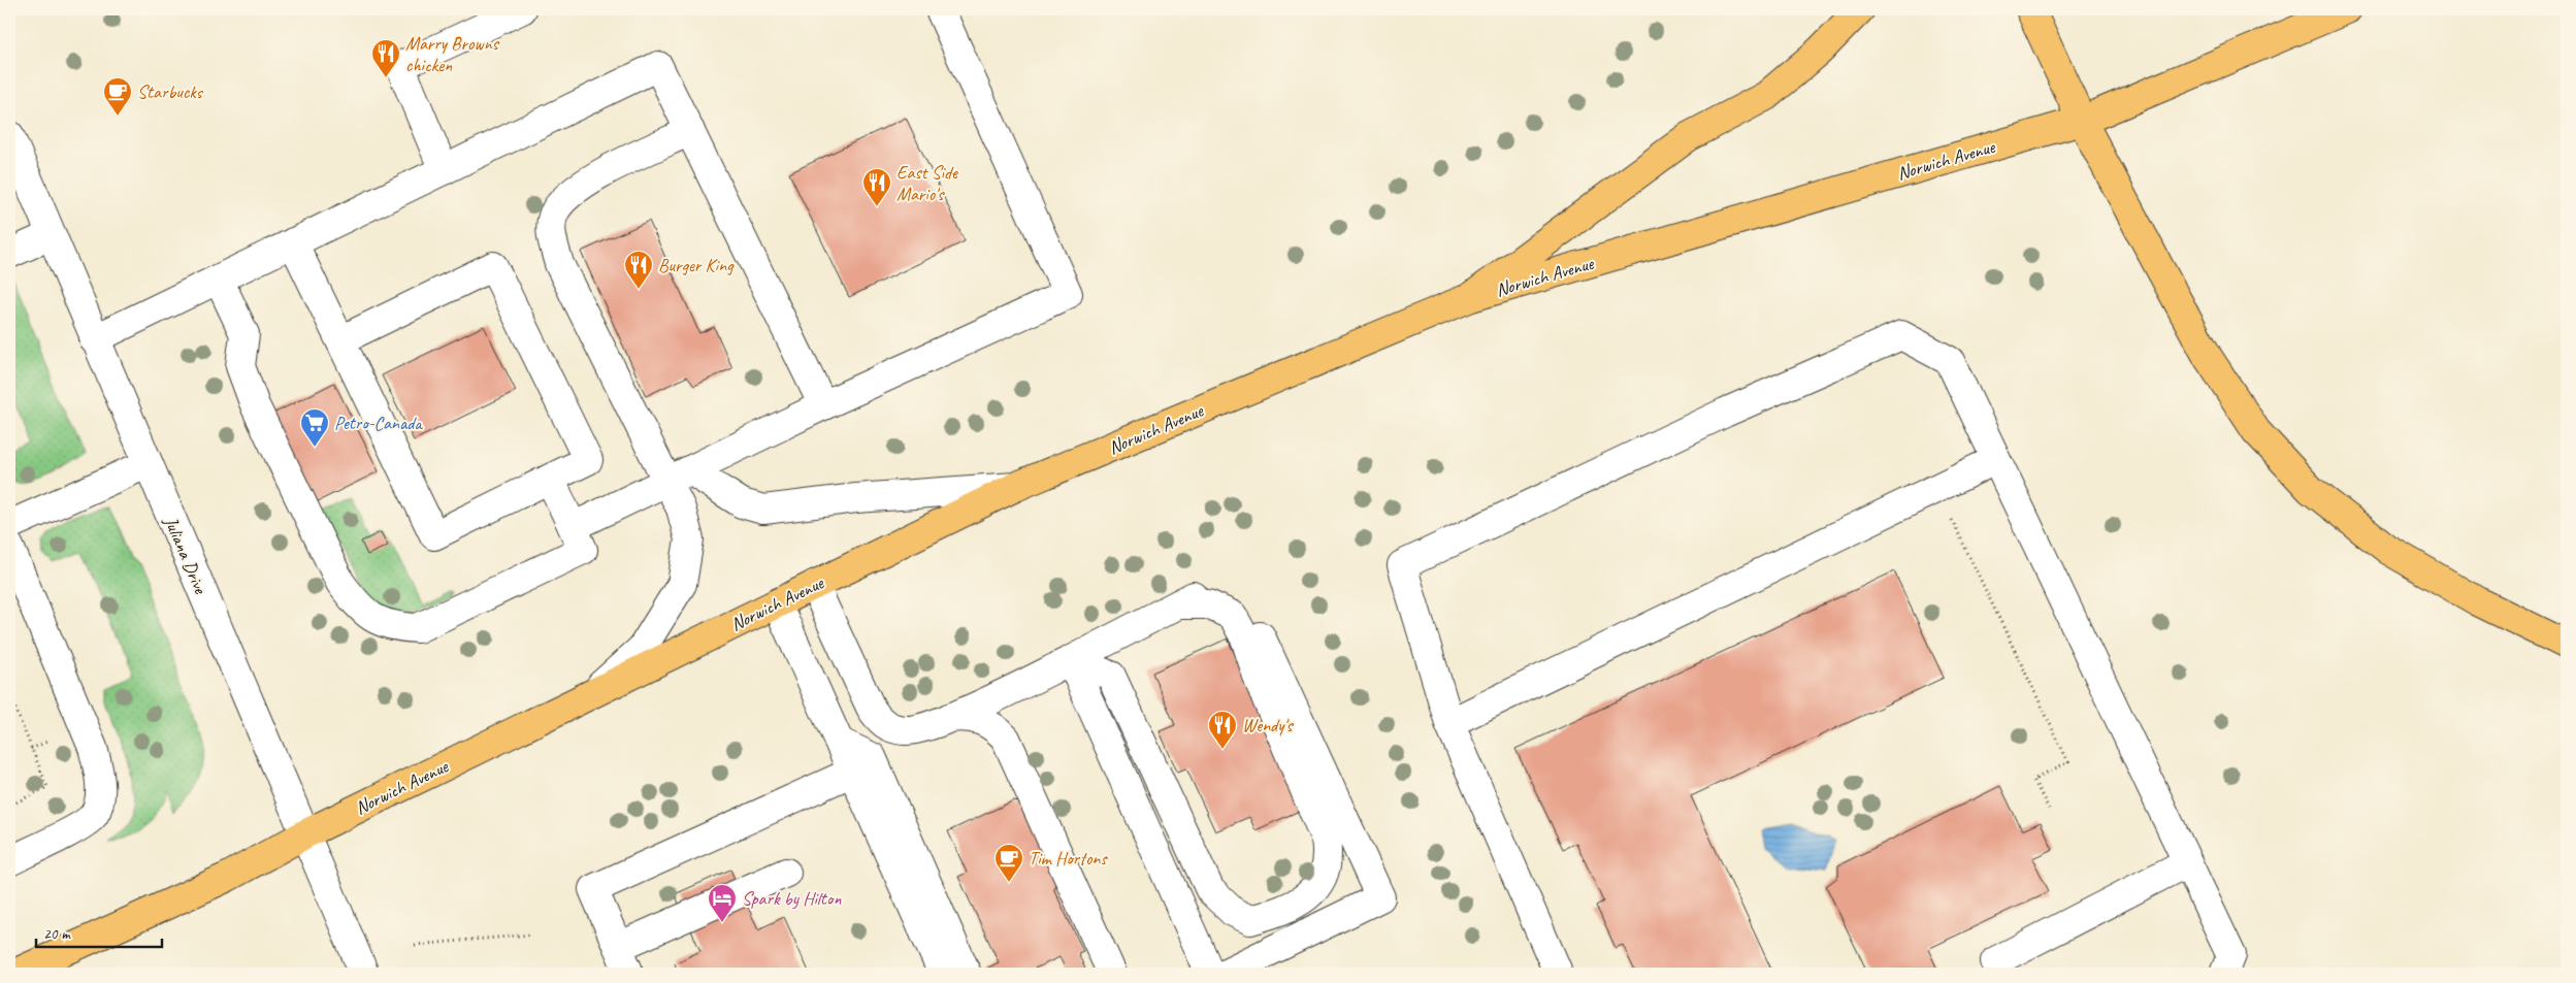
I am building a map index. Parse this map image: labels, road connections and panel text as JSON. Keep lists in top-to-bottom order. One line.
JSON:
{"streets":{"main road":["Norwich Avenue"],"street":["Juliana Drive"]},"crossings":[["Norwich Avenue","Juliana Drive"]],"places":{"restaurant":["Marry Browns chicken","East Side Mario's","Burger King","Wendy's"],"cafe":["Starbucks","Tim Hortons"],"supermarket":["Petro-Canada"],"hotel":["Spark by Hilton"]},"scale_bar":"20 m"}
